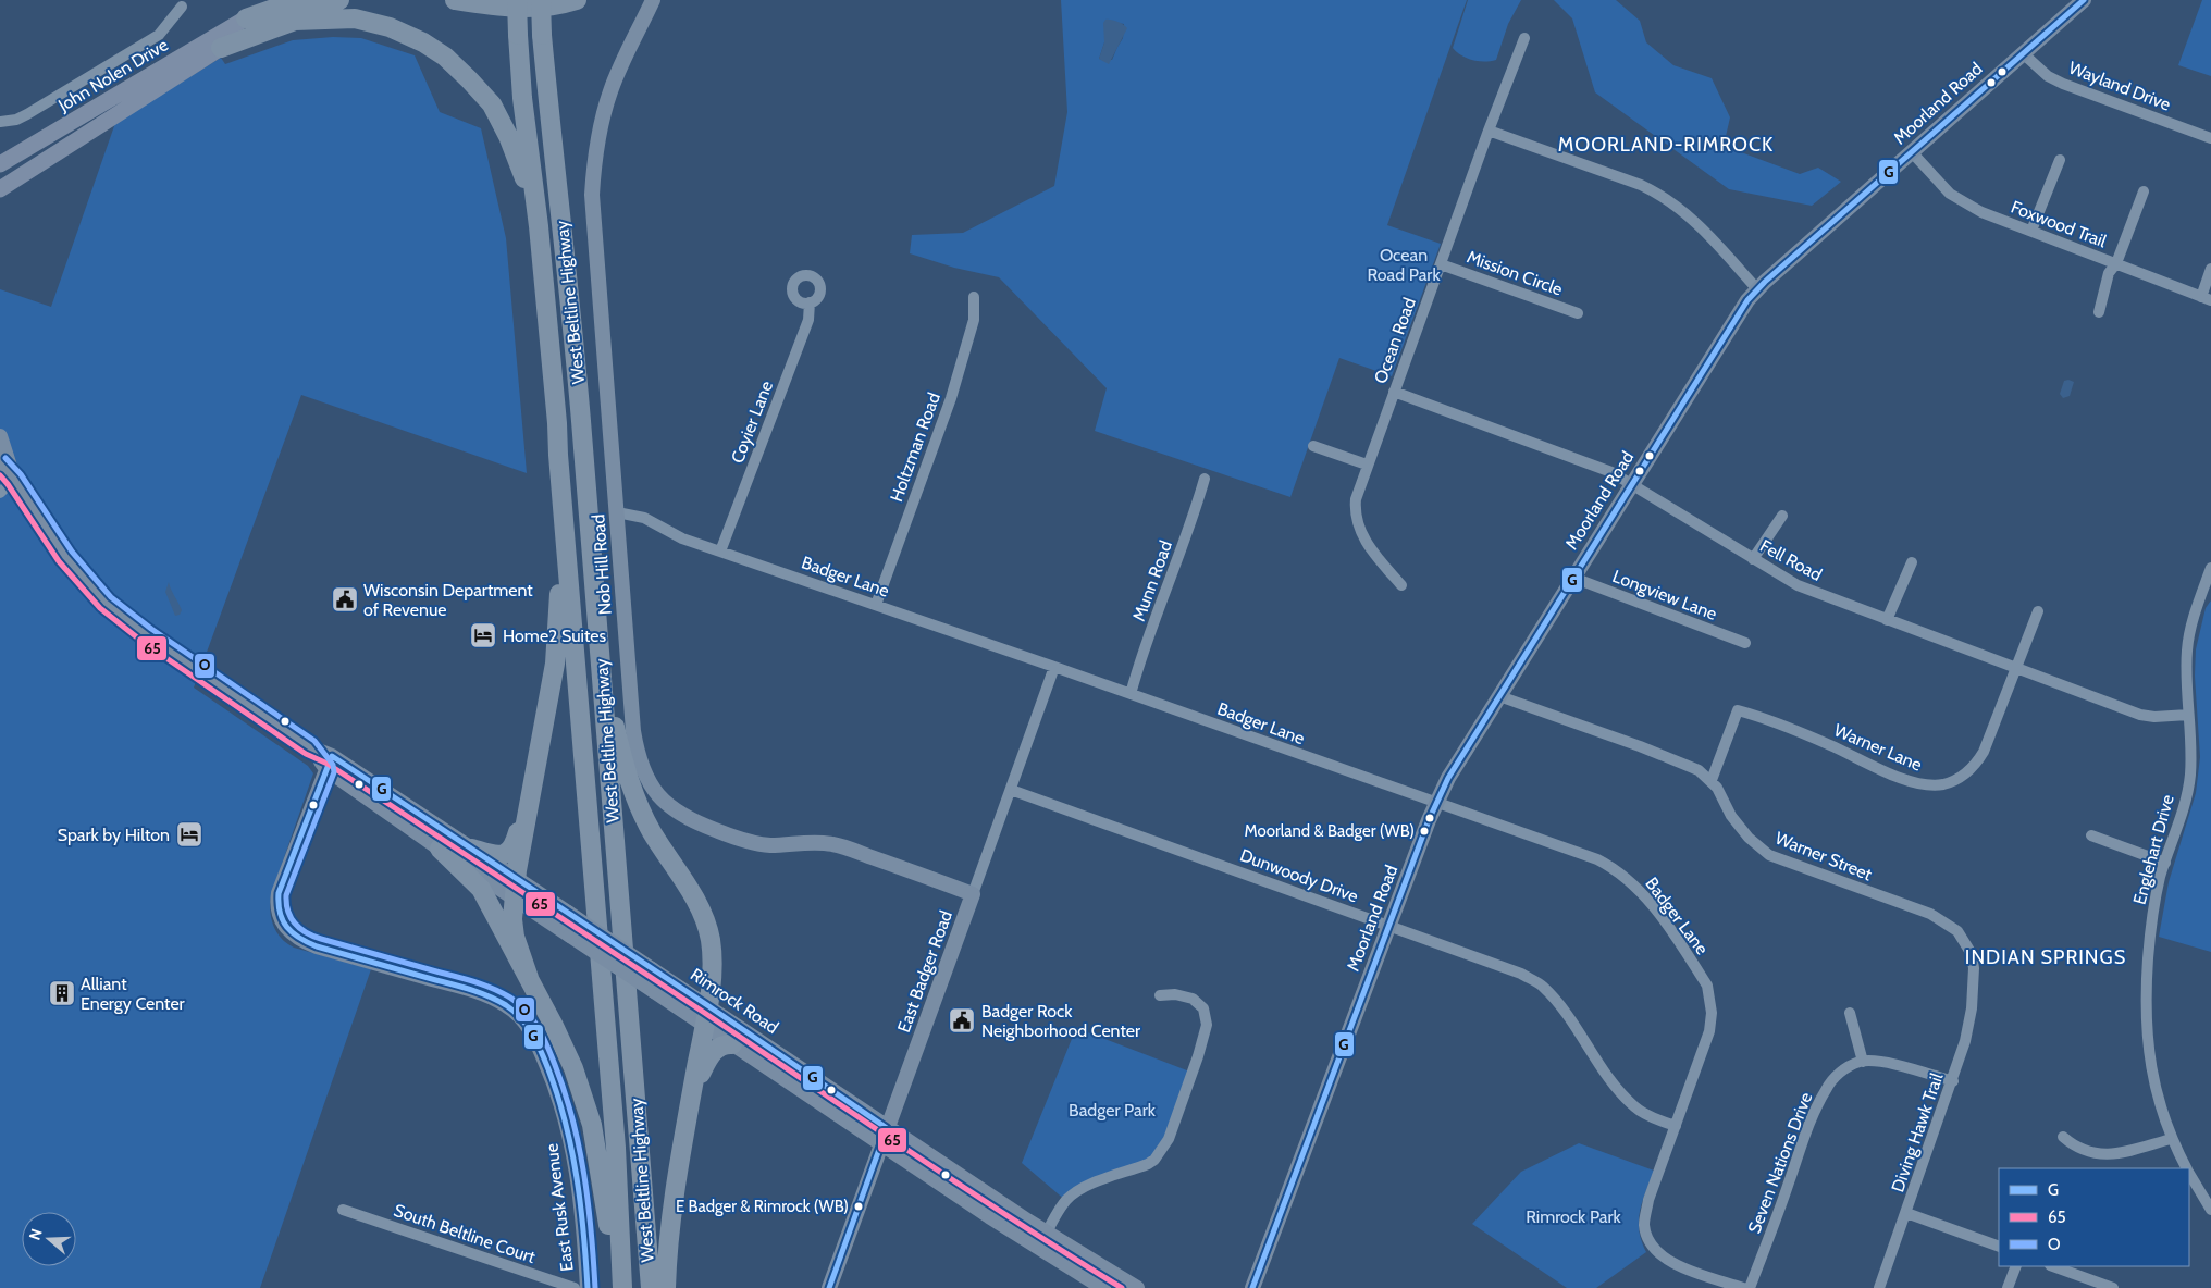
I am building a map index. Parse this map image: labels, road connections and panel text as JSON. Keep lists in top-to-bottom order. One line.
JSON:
{"streets":{"highway":["West Beltline Highway"],"main road":["John Nolen Drive"],"street":["Wayland Drive","Moorland Road","Foxwood Trail","Mission Circle","Ocean Road","Coyier Lane","Holtzman Road","Fell Road","Nob Hill Road","Badger Lane","Munn Road","Longview Lane","Warner Lane","Englehart Drive","Warner Street","Dunwoody Drive","East Badger Road","Rimrock Road","Diving Hawk Trail","Seven Nations Drive","East Rusk Avenue","South Beltline Court"]},"crossings":[["Wayland Drive","Moorland Road"],["Moorland Road","Foxwood Trail"],["Moorland Road","Fell Road"],["Moorland Road","Badger Lane"],["Moorland Road","Longview Lane"],["Moorland Road","Warner Street"],["Moorland Road","Dunwoody Drive"],["Mission Circle","Ocean Road"],["Ocean Road","Fell Road"],["Coyier Lane","Badger Lane"],["Holtzman Road","Badger Lane"],["Fell Road","Warner Lane"],["Fell Road","Englehart Drive"],["Nob Hill Road","Badger Lane"],["Nob Hill Road","East Badger Road"],["Badger Lane","Munn Road"],["Badger Lane","Dunwoody Drive"],["Badger Lane","East Badger Road"],["Warner Lane","Warner Street"],["Warner Street","Diving Hawk Trail"],["Dunwoody Drive","East Badger Road"],["East Badger Road","Rimrock Road"],["Rimrock Road","East Rusk Avenue"]],"districts":["MOORLAND-RIMROCK","INDIAN SPRINGS"],"parks":["Ocean Road Park","Badger Park","Rimrock Park"],"places":{"public building":["Wisconsin Department of Revenue","Badger Rock Neighborhood Center"],"hotel":["Home2 Suites","Spark by Hilton"],"other":["Moorland & Badger (WB)","E Badger & Rimrock (WB)"],"building":["Alliant Energy Center"]},"lines":["transit line G","transit line O","transit line 65"],"legend":["G","65","O"],"north":"left"}
